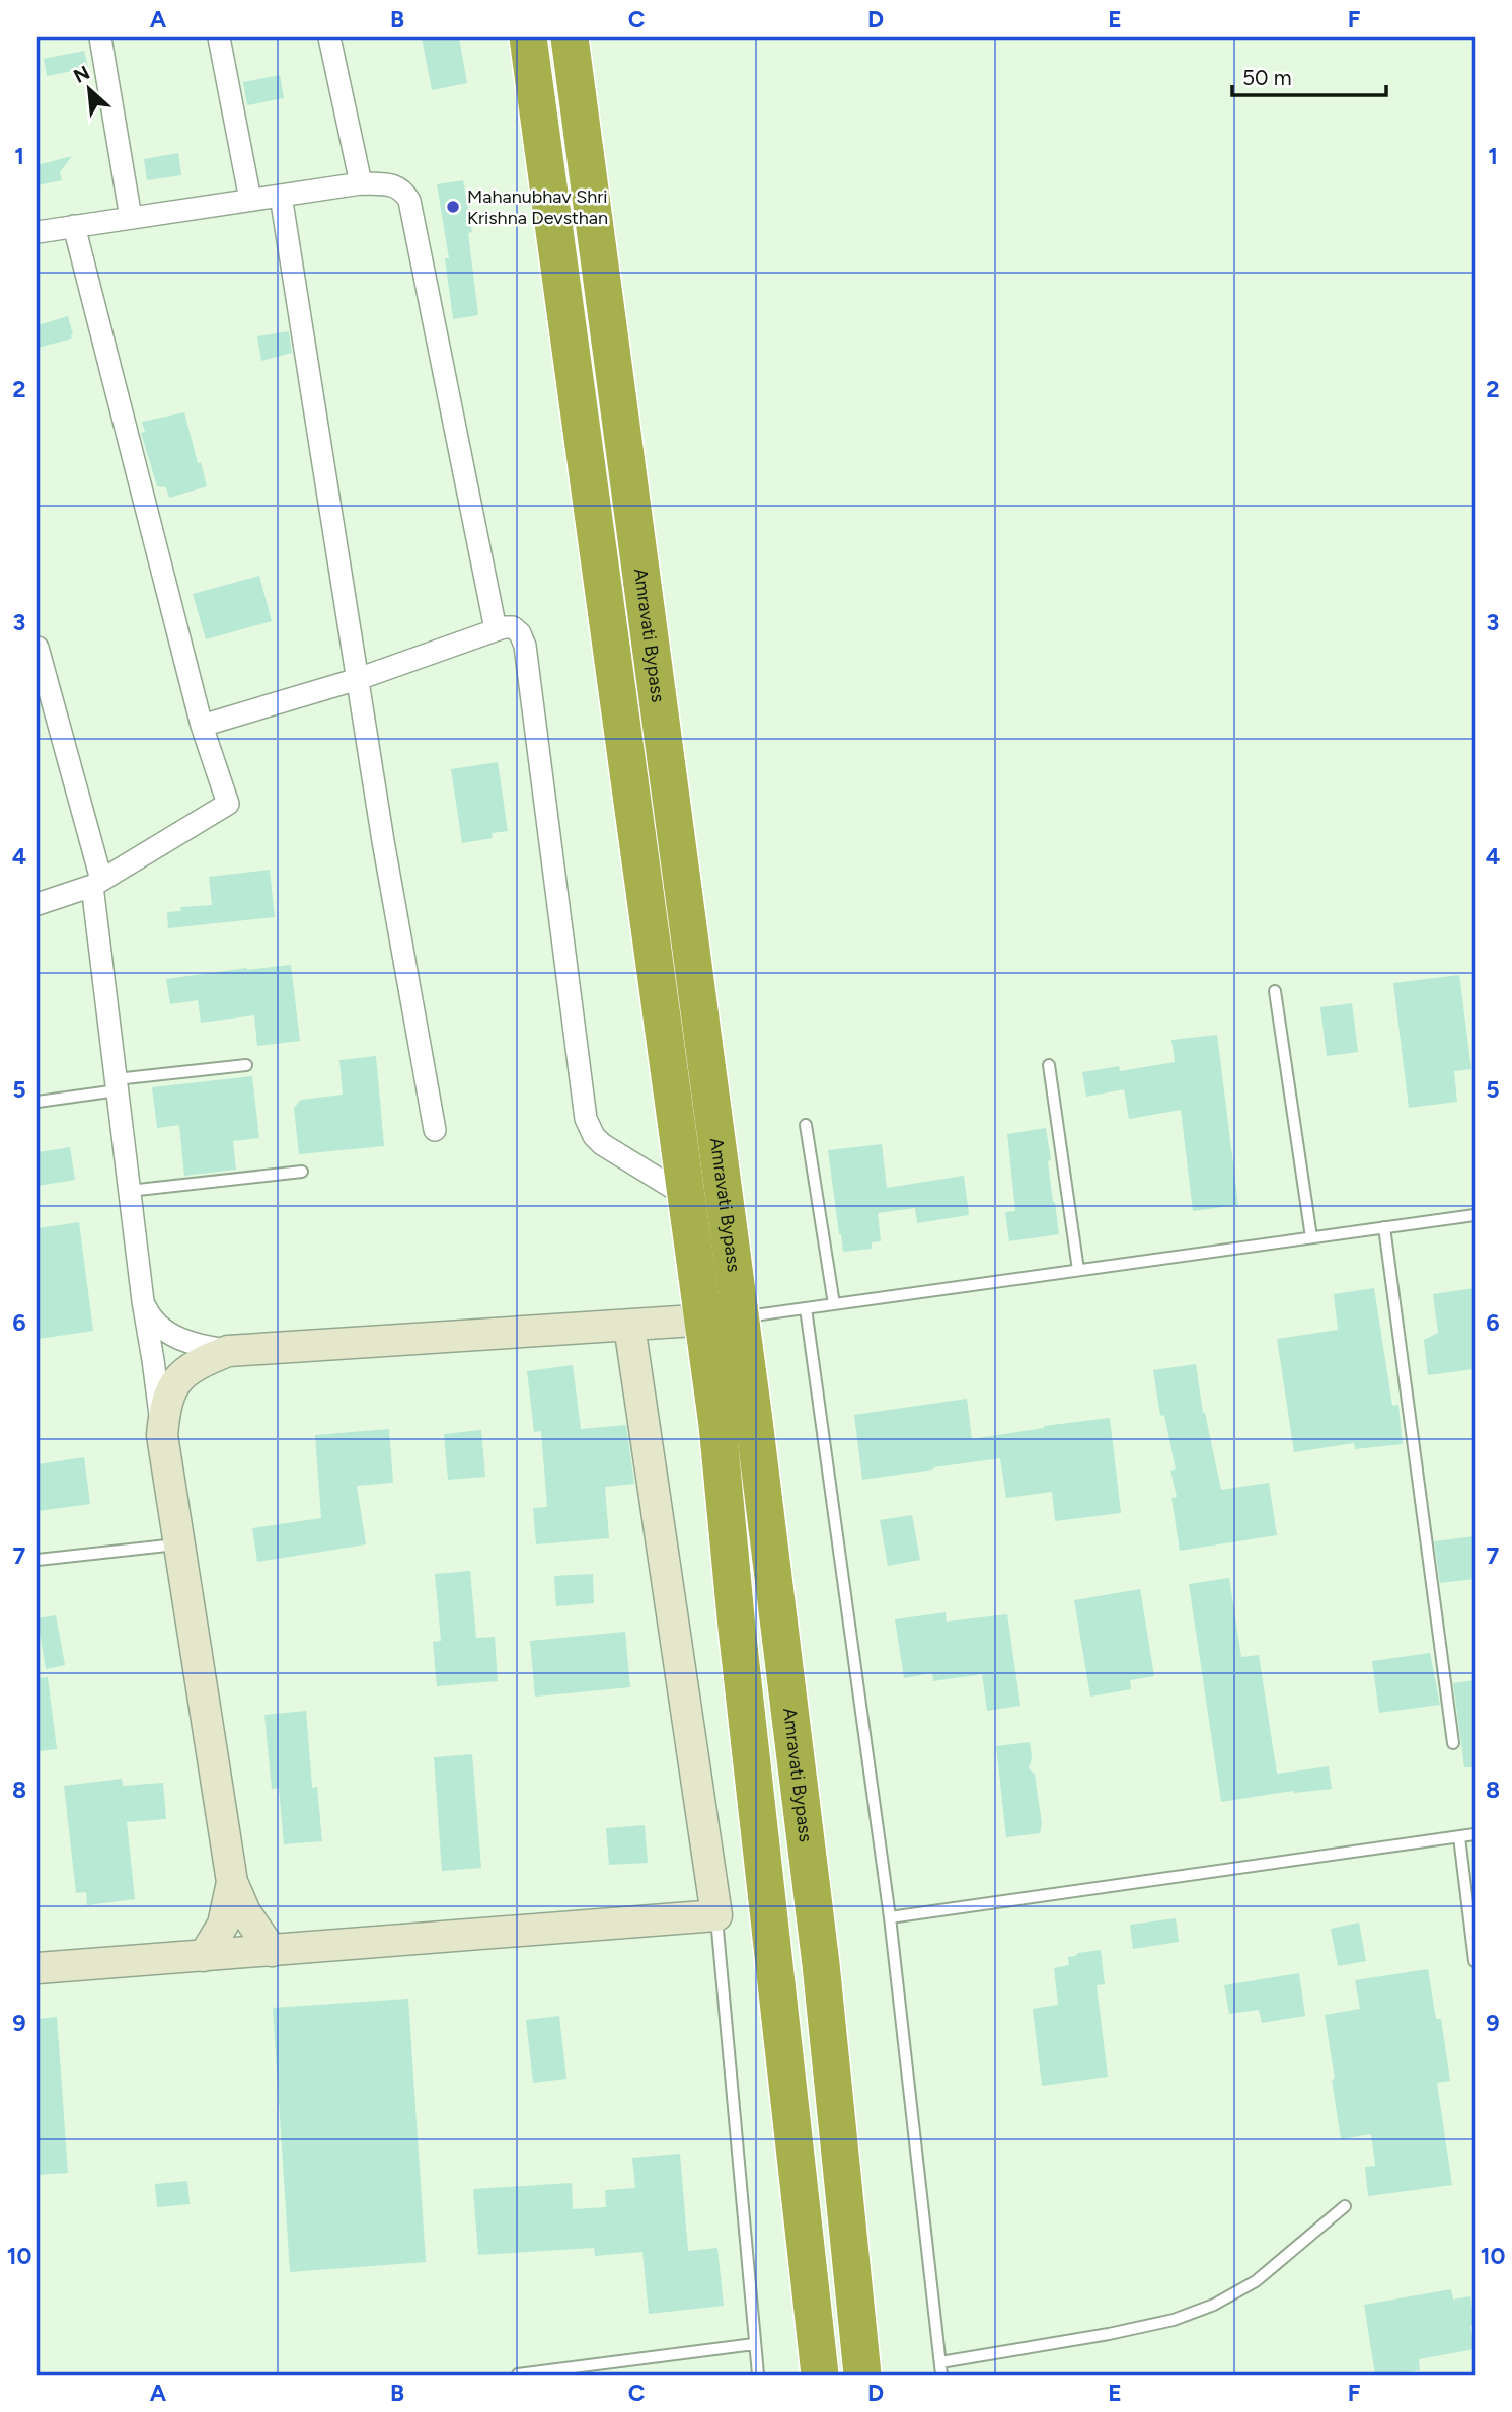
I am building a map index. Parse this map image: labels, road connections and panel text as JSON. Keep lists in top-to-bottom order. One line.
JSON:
{"streets":{"highway":["Amravati Bypass"]},"places":["Mahanubhav Shri Krishna Devsthan"],"scale_bar":"50 m","north":"top left","grid":{"columns":["A","B","C","D","E","F"],"rows":["1","2","3","4","5","6","7","8","9","10"]}}
